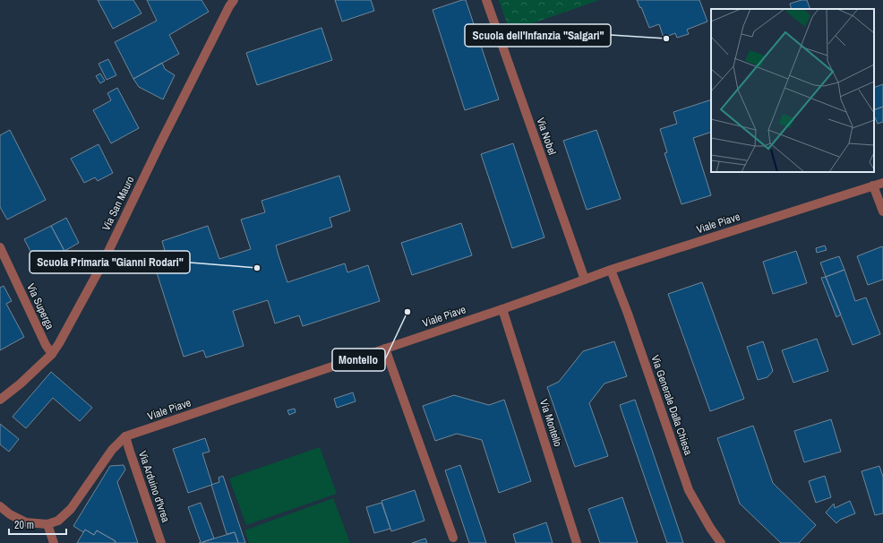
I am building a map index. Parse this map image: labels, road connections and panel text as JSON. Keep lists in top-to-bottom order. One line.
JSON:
{"streets":{"street":["Via Nobel","Via San Mauro","Viale Piave","Via Superga","Via Generale Dalla Chiesa","Via Montello","Via Arduino d'Ivrea"]},"crossings":[["Via Nobel","Viale Piave"],["Via San Mauro","Via Superga"],["Viale Piave","Via Generale Dalla Chiesa"],["Viale Piave","Via Montello"],["Viale Piave","Via Arduino d'Ivrea"]],"places":["Scuola dell'Infanzia \"Salgari\"","Scuola Primaria \"Gianni Rodari\"","Montello"],"scale_bar":"20 m"}
